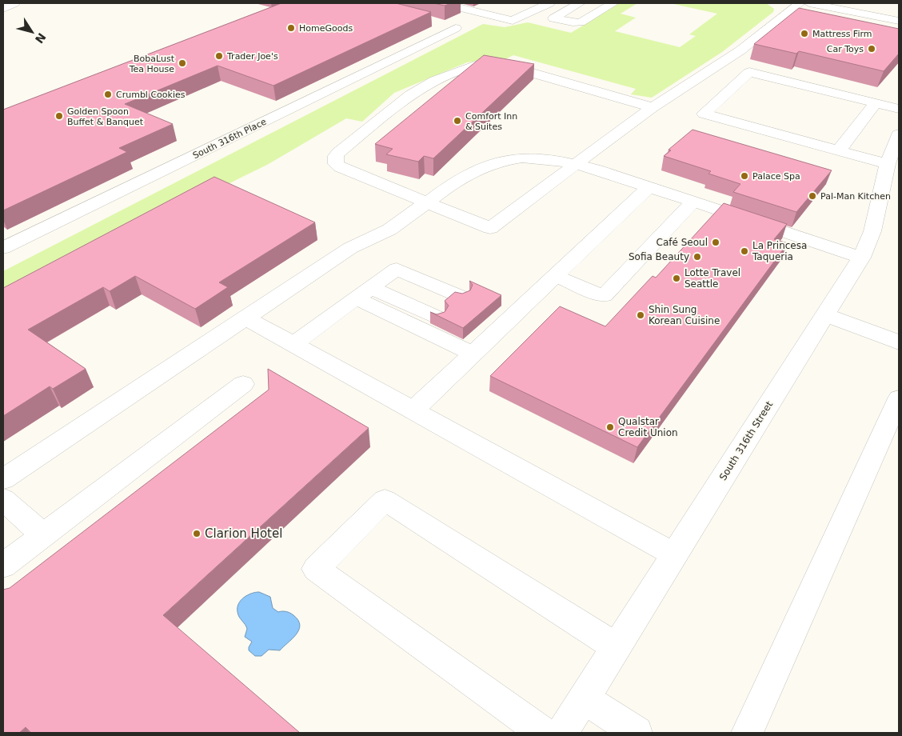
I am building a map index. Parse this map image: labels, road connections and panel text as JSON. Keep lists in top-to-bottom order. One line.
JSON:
{"streets":{"street":["South 316th Place","South 316th Street"]},"places":["HomeGoods","Mattress Firm","Car Toys","Trader Joe's","BobaLust Tea House","Crumbl Cookies","Golden Spoon Buffet & Banquet","Comfort Inn & Suites","Palace Spa","Pal-Man Kitchen","Café Seoul","La Princesa Taqueria","Sofia Beauty","Lotte Travel Seattle","Shin Sung Korean Cuisine","Qualstar Credit Union","Clarion Hotel"],"north":"bottom right"}
